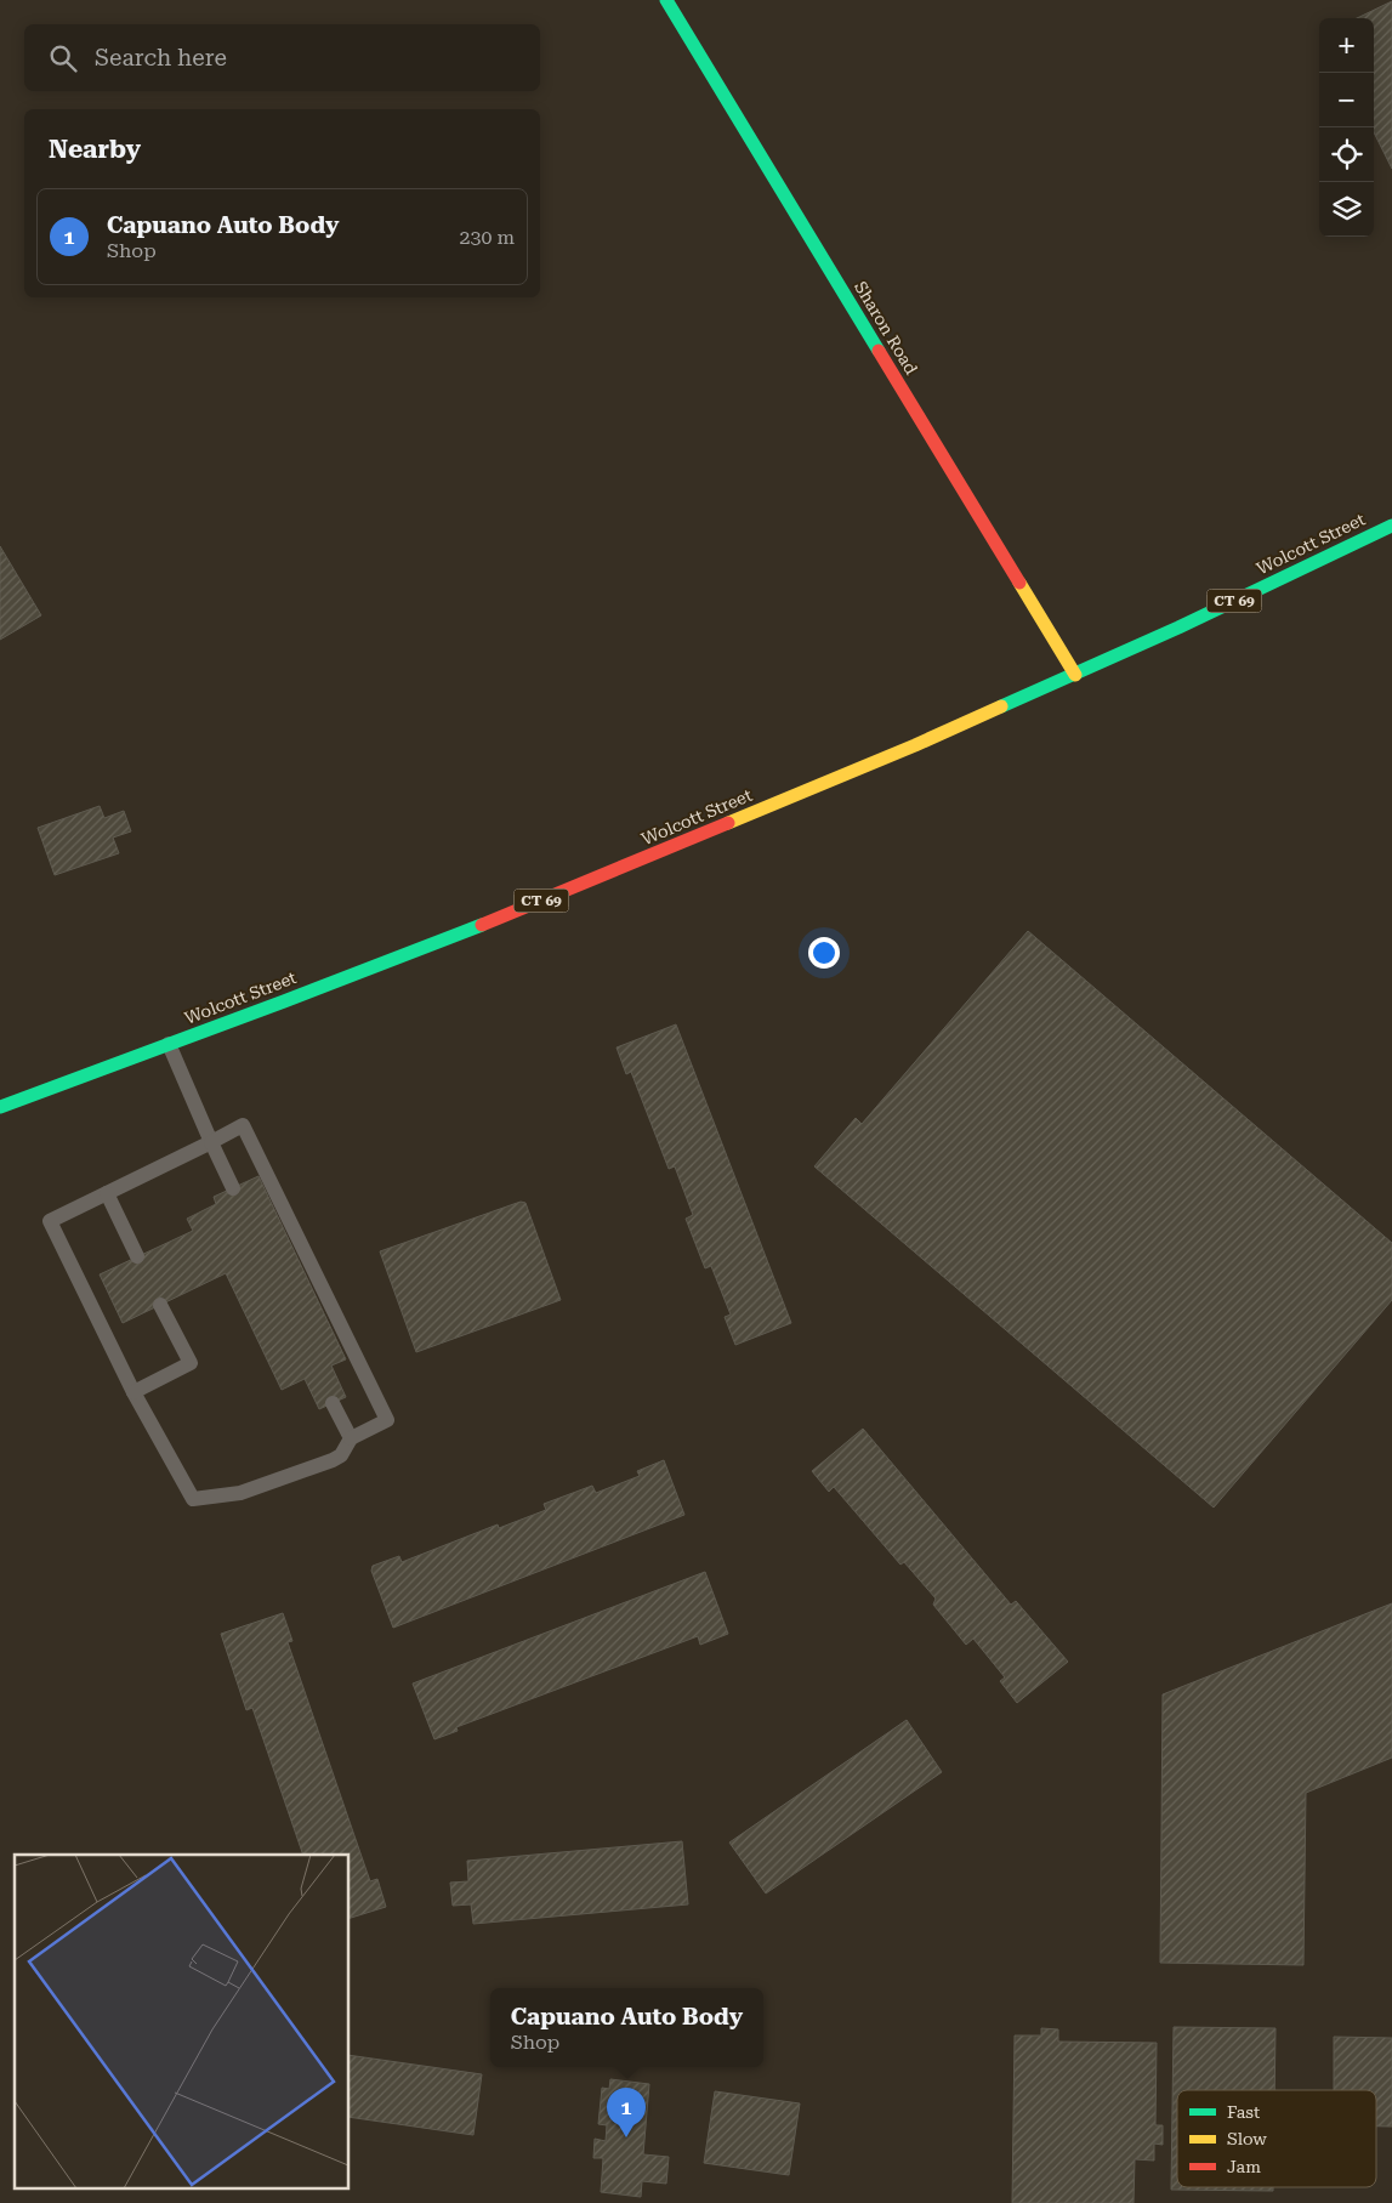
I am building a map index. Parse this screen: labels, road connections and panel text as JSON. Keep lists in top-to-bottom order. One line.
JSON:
{"streets":{"main road":["Sharon Road","Wolcott Street","CT 69"]},"crossings":[["Sharon Road","Wolcott Street"]],"legend":["Fast","Slow","Jam"],"page":{"map_buttons":["+","−"],"search":"Search here","heading":"Nearby","list":[{"mark":"1","name":"Capuano Auto Body","note":"Shop","value":"230 m"}],"popup":["Capuano Auto Body","Shop"],"pins":"1"}}
